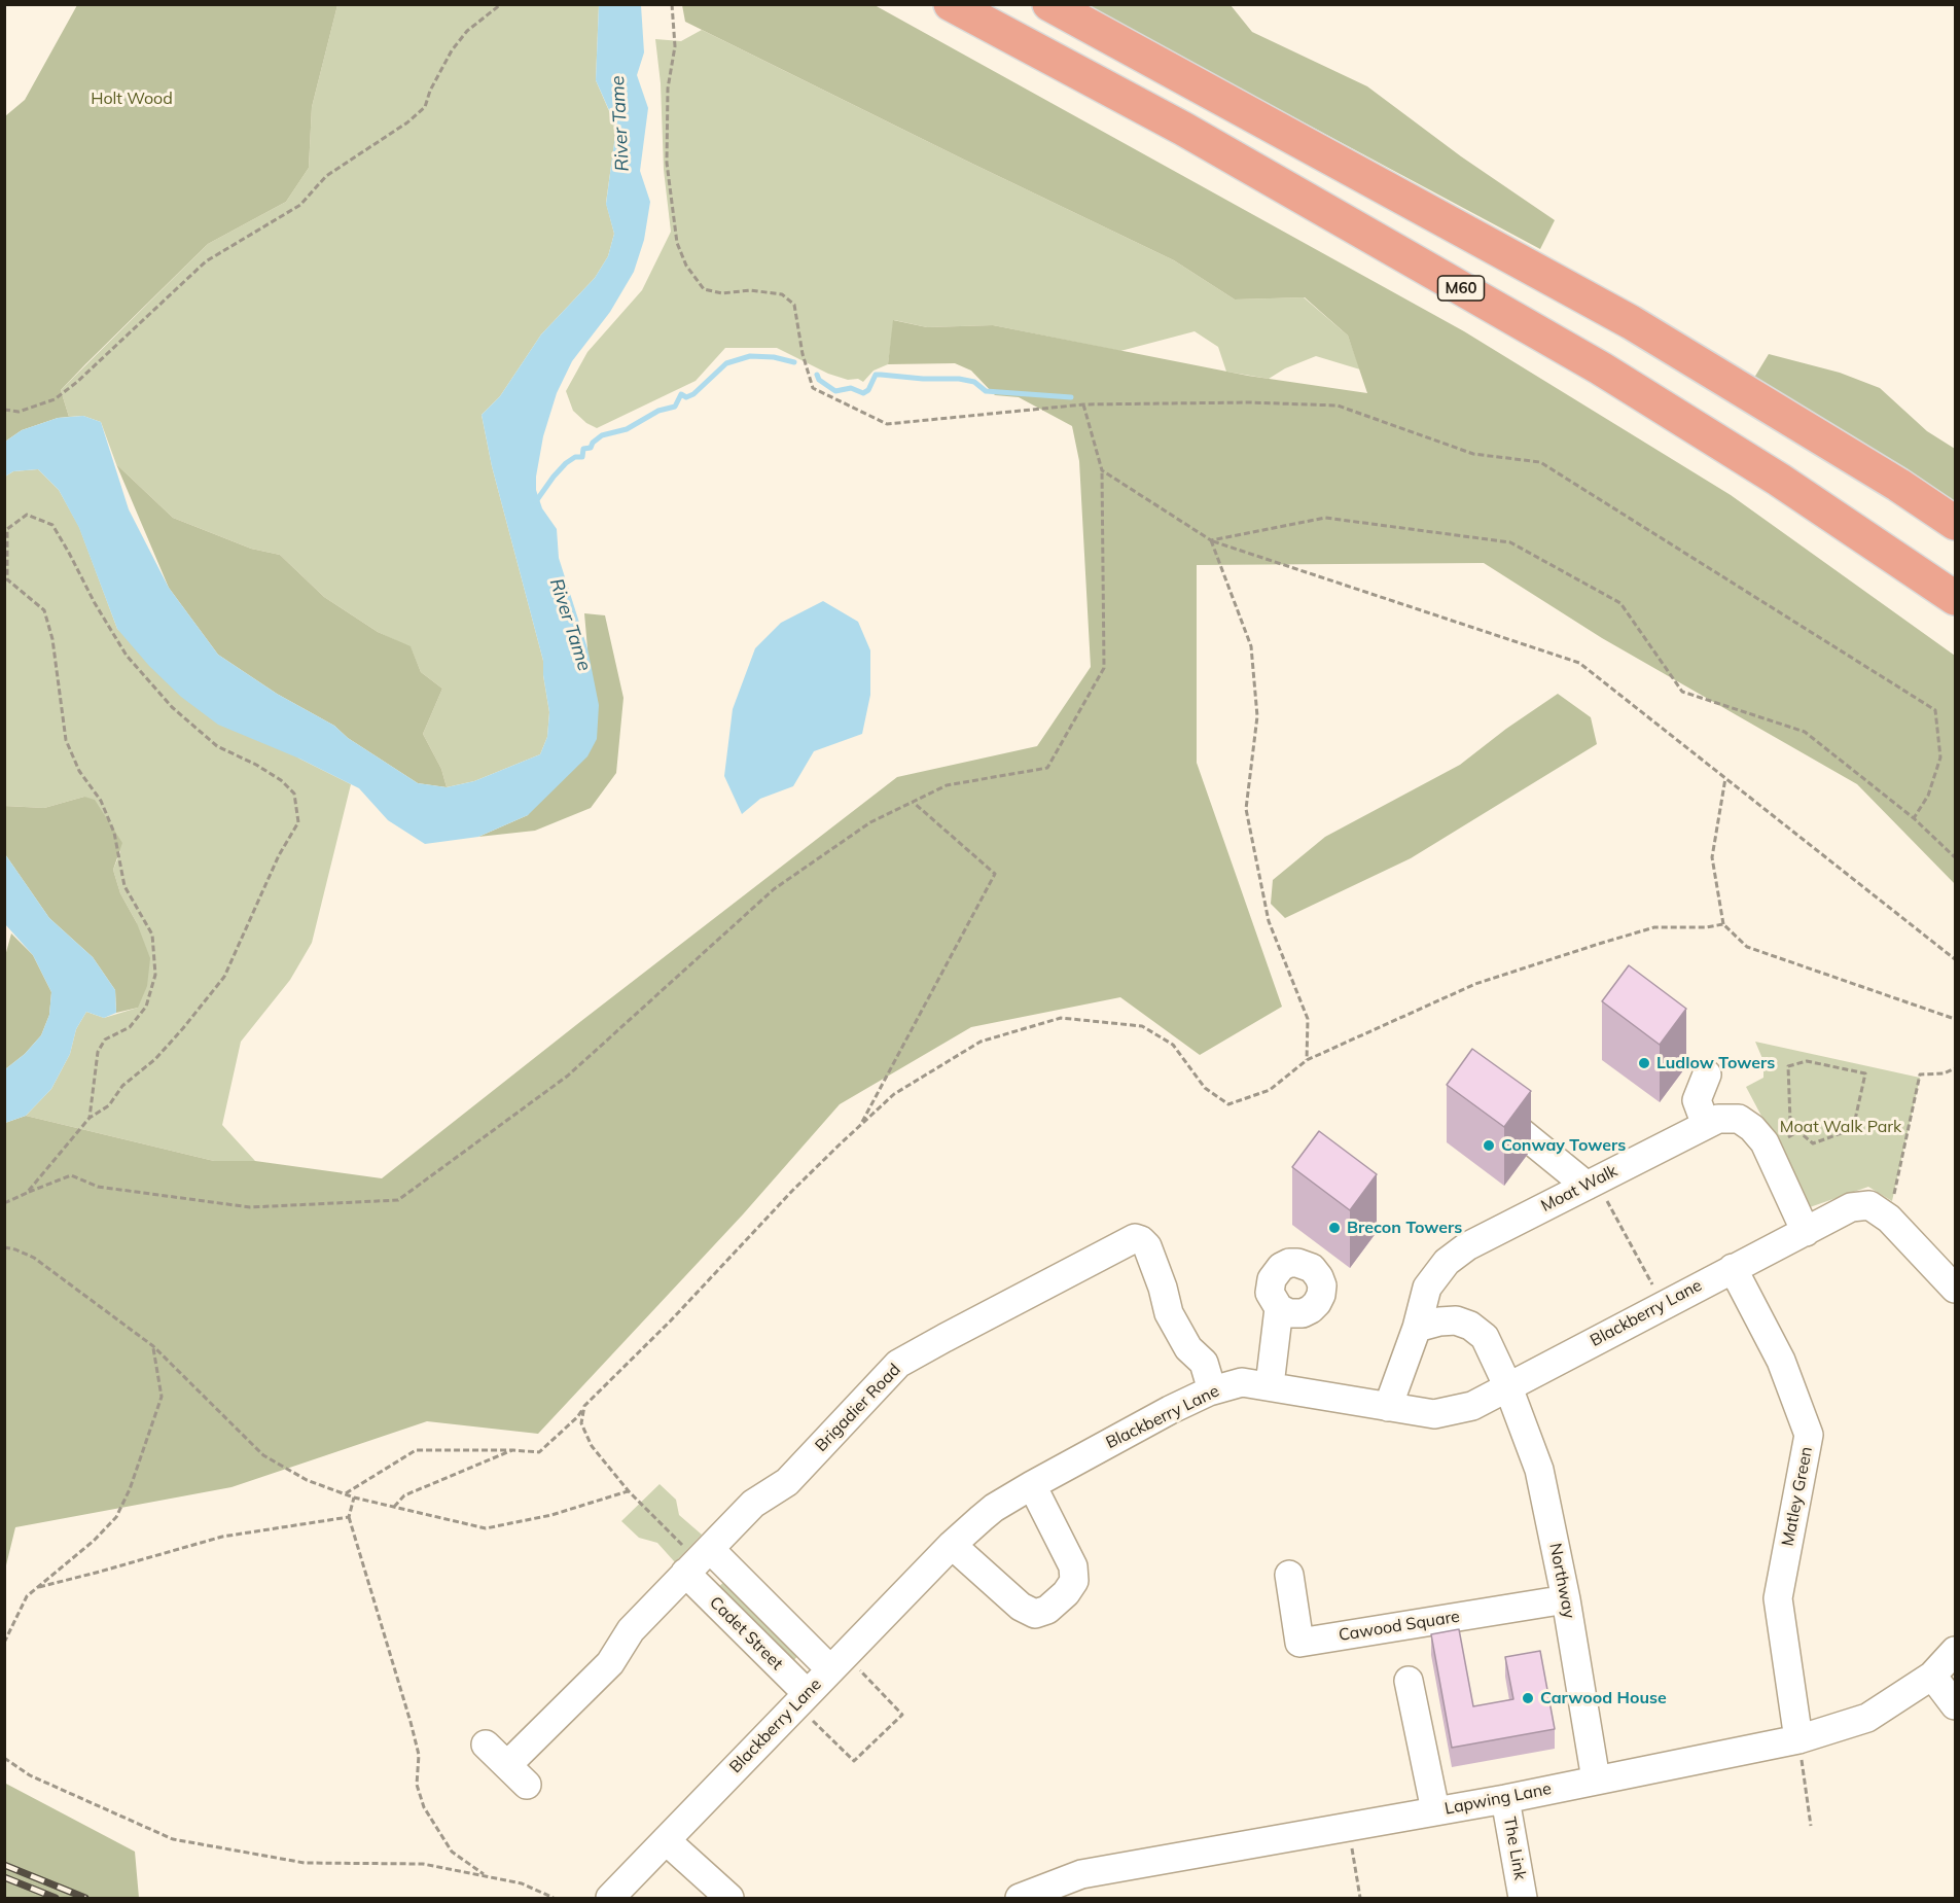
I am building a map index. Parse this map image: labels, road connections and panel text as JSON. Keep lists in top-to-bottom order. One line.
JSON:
{"streets":{"highway":["M60"],"street":["Moat Walk","Blackberry Lane","Brigadier Road","Matley Green","Northway","Cawood Square","Cadet Street","Lapwing Lane","The Link"]},"crossings":[["Moat Walk","Blackberry Lane"],["Moat Walk","Northway"],["Blackberry Lane","Brigadier Road"],["Blackberry Lane","Matley Green"],["Blackberry Lane","Northway"],["Blackberry Lane","Cadet Street"],["Brigadier Road","Cadet Street"],["Matley Green","Lapwing Lane"],["Northway","Cawood Square"],["Northway","Lapwing Lane"],["Lapwing Lane","The Link"]],"water":["River Tame"],"parks":["Holt Wood","Moat Walk Park"],"places":["Ludlow Towers","Conway Towers","Brecon Towers","Carwood House"]}
